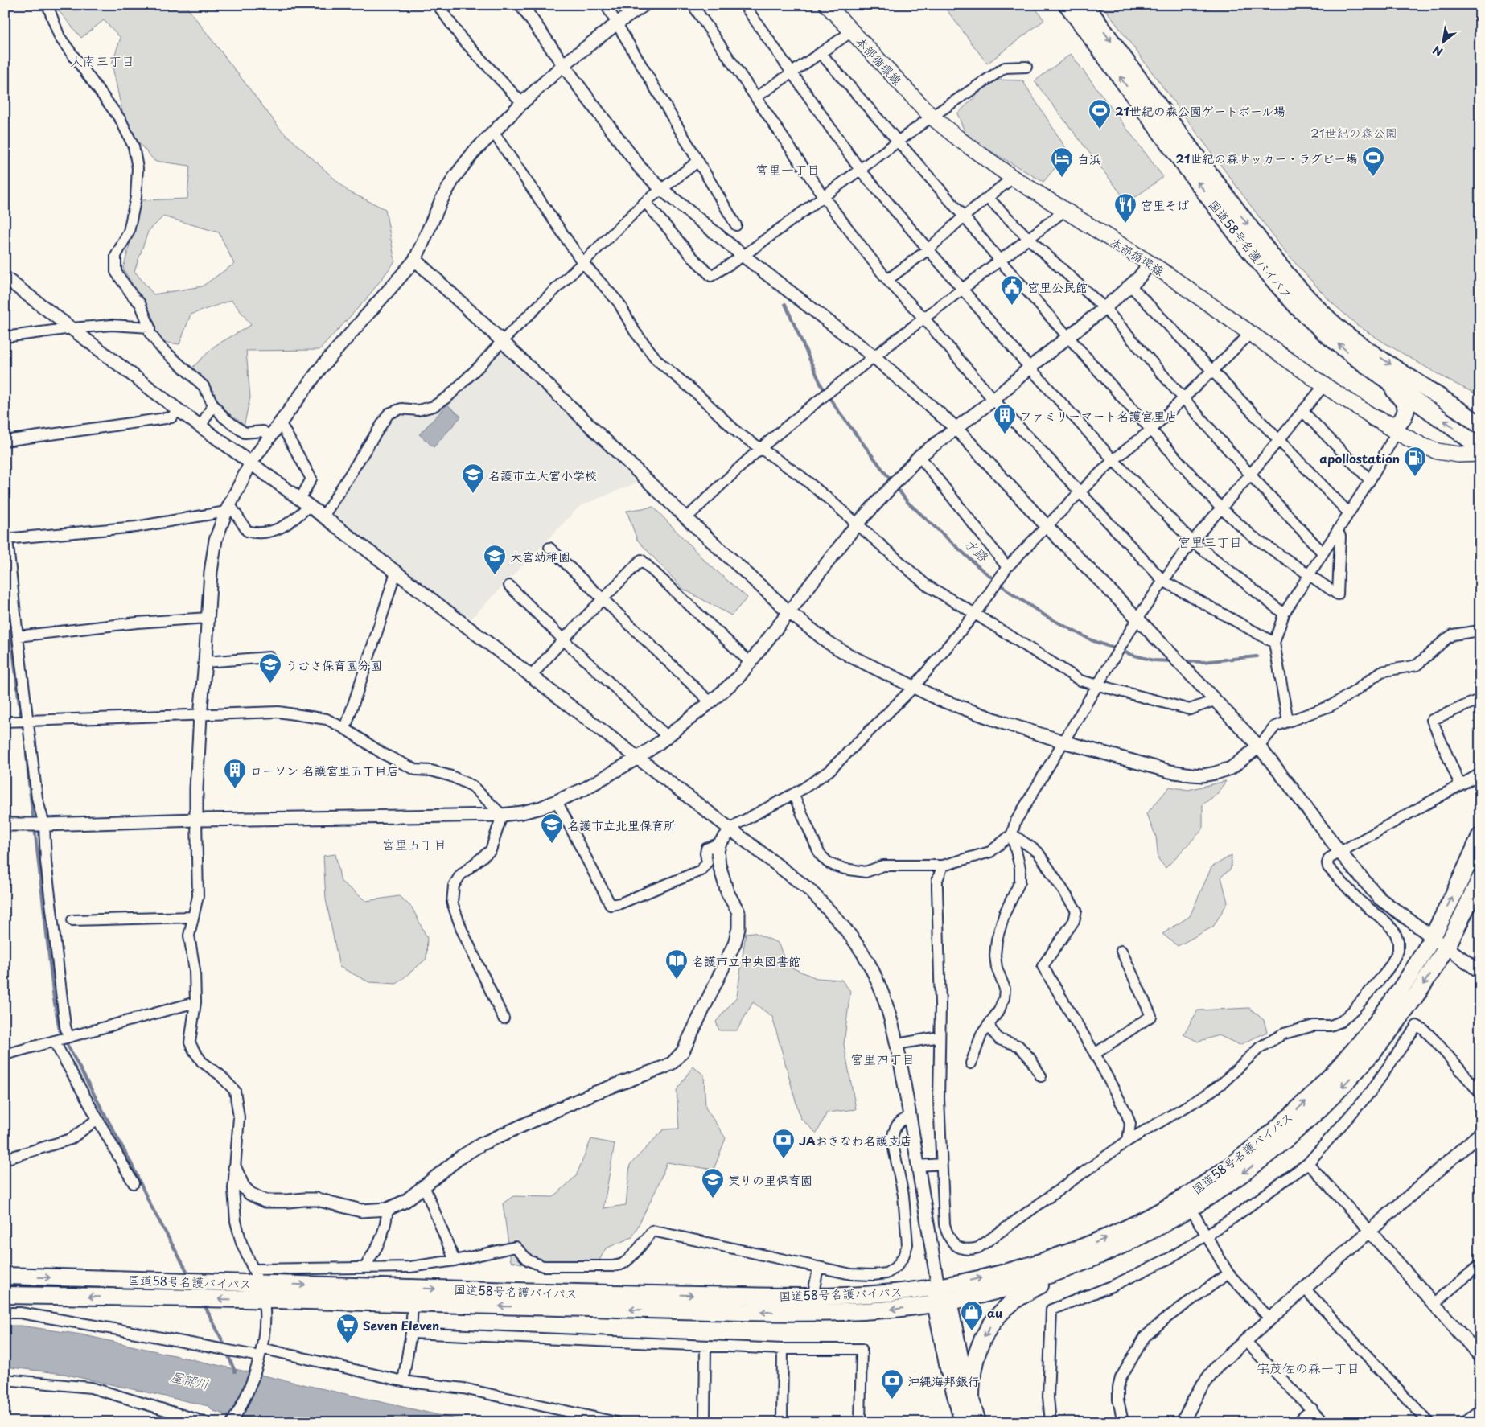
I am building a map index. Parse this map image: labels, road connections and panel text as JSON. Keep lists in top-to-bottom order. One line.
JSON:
{"streets":{"highway":["国道58号名護バイパス"],"main road":["本部循環線"]},"districts":["大南三丁目","宮里一丁目","宮里三丁目","宮里五丁目","宮里四丁目","宇茂佐の森一丁目"],"water":["水路","屋部川"],"parks":["21世紀の森公園"],"places":{"sports":["21世紀の森公園ゲートボール場","21世紀の森サッカー・ラグビー場"],"hotel":["白浜"],"restaurant":["宮里そば"],"public building":["宮里公民館"],"building":["ファミリーマート名護宮里店","ローソン 名護宮里五丁目店"],"fuel station":["apollostation"],"school or university":["名護市立大宮小学校","大宮幼稚園","うむさ保育園分園","名護市立北里保育所","実りの里保育園"],"library":["名護市立中央図書館"],"bank":["JAおきなわ名護支店","沖縄海邦銀行"],"shop":["au"],"supermarket":["Seven Eleven"]},"north":"bottom left"}
